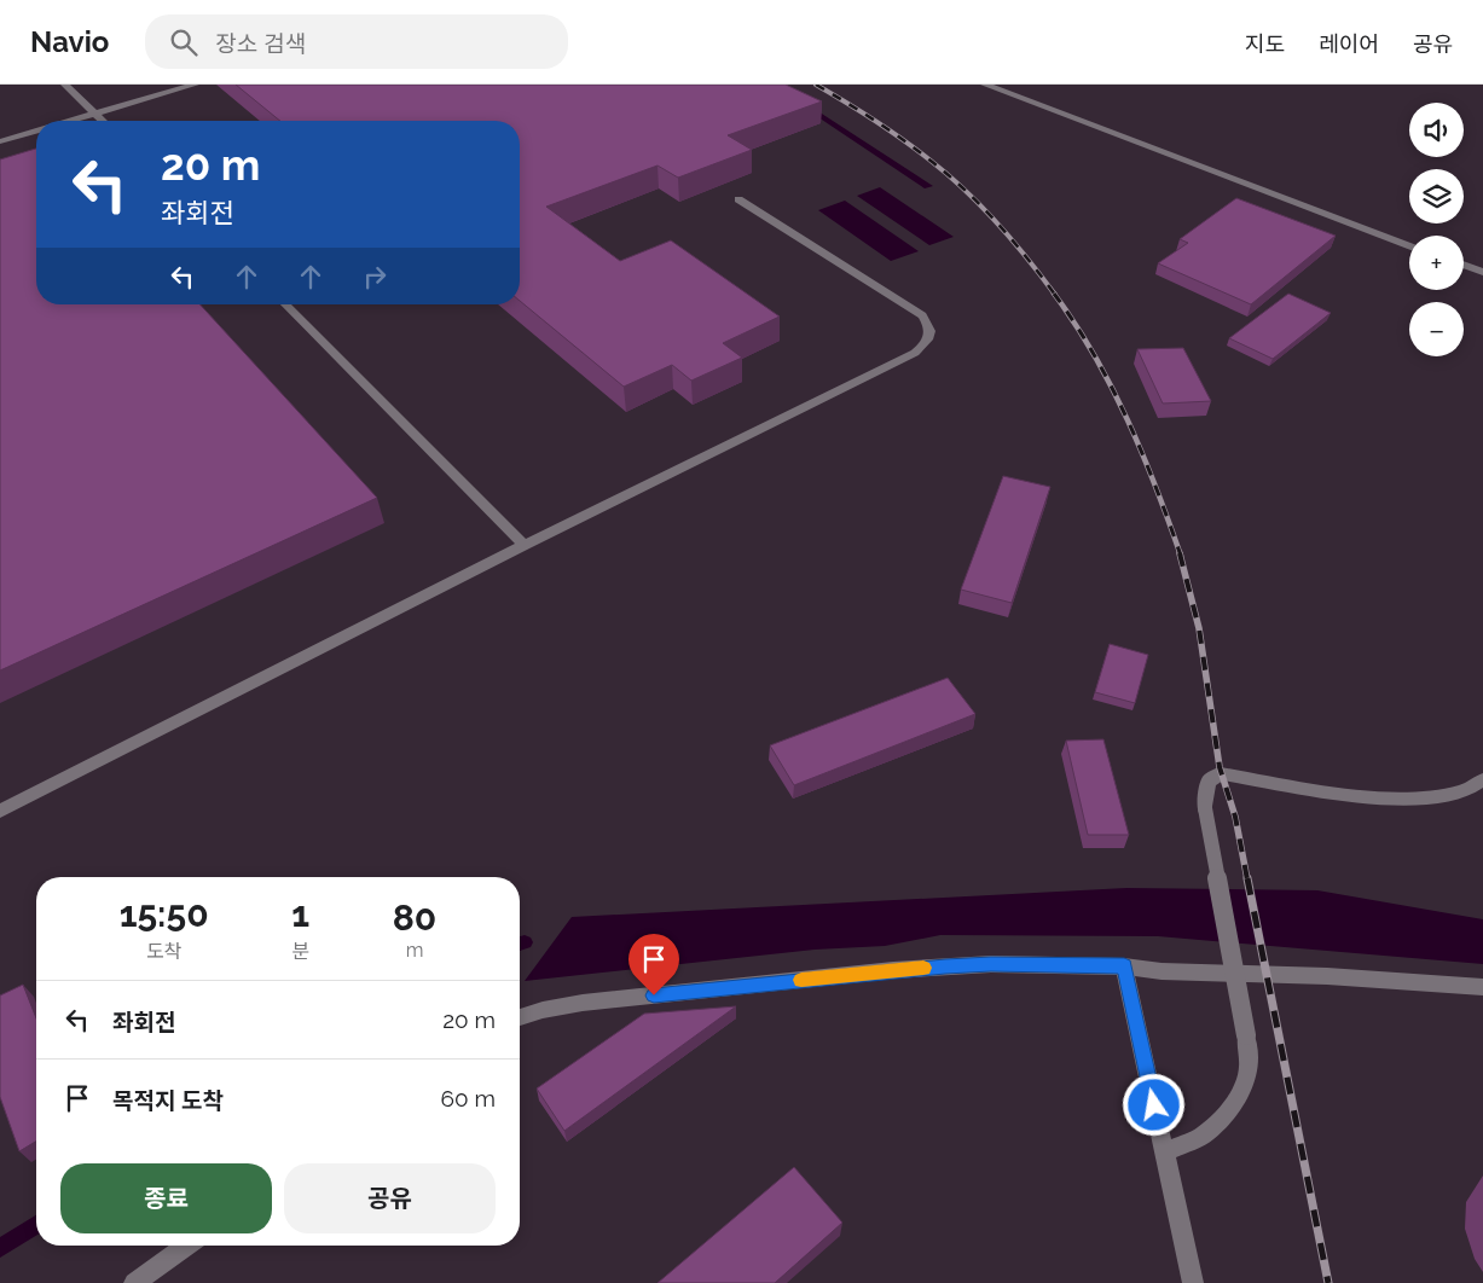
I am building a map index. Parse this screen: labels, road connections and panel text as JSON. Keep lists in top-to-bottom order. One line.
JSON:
{"page":{"header":"Navio","search":"장소 검색","nav":["지도","레이어","공유"],"map_buttons":["+","−"],"turn":["20 m","좌회전"],"eta":["15:50","도착","1","분","80","m"],"list":[{"name":"좌회전","value":"20 m"},{"name":"목적지 도착","value":"60 m"}],"buttons":["종료","공유"]}}
